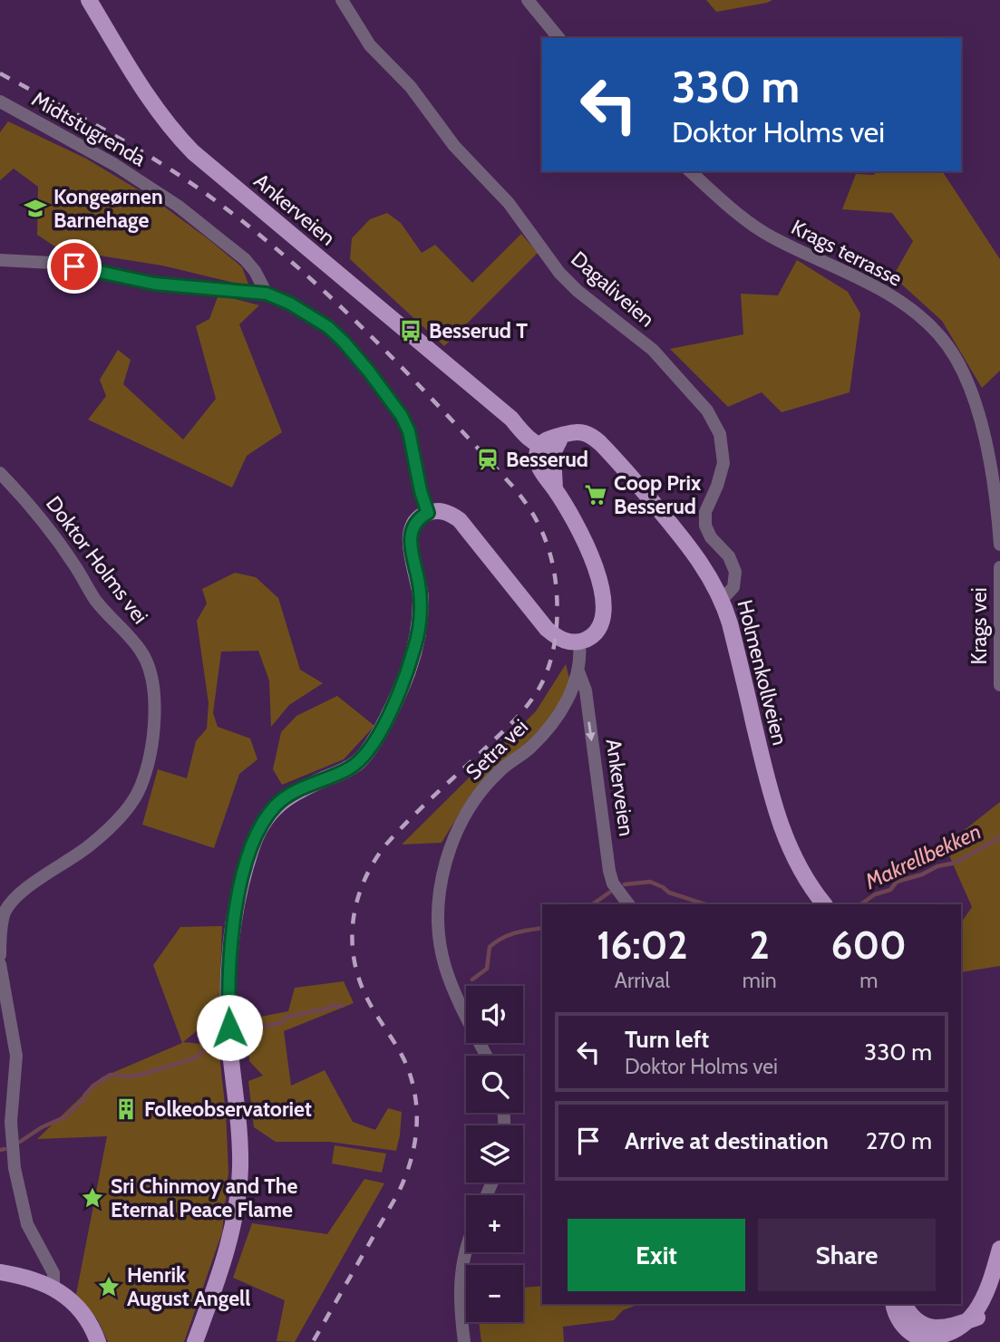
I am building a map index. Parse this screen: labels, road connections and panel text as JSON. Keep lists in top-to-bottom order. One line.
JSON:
{"streets":{"main road":["Ankerveien","Holmenkollveien"],"street":["Midtstugrenda","Krags terrasse","Dagaliveien","Doktor Holms vei","Krags vei","Setra vei"]},"crossings":[["Ankerveien","Holmenkollveien"],["Ankerveien","Setra vei"],["Dagaliveien","Holmenkollveien"]],"water":["Makrellbekken"],"places":{"school or university":["Kongeørnen Barnehage"],"bus stop":["Besserud T"],"station":["Besserud"],"supermarket":["Coop Prix Besserud"],"building":["Folkeobservatoriet"],"place":["Sri Chinmoy and The Eternal Peace Flame","Henrik August Angell"]},"page":{"turn":["330 m","Doktor Holms vei"],"eta":["16:02","Arrival","2","min","600","m"],"map_buttons":["+","−"],"list":[{"name":"Turn left","note":"Doktor Holms vei","value":"330 m"},{"name":"Arrive at destination","value":"270 m"}],"buttons":["Exit","Share"]}}
